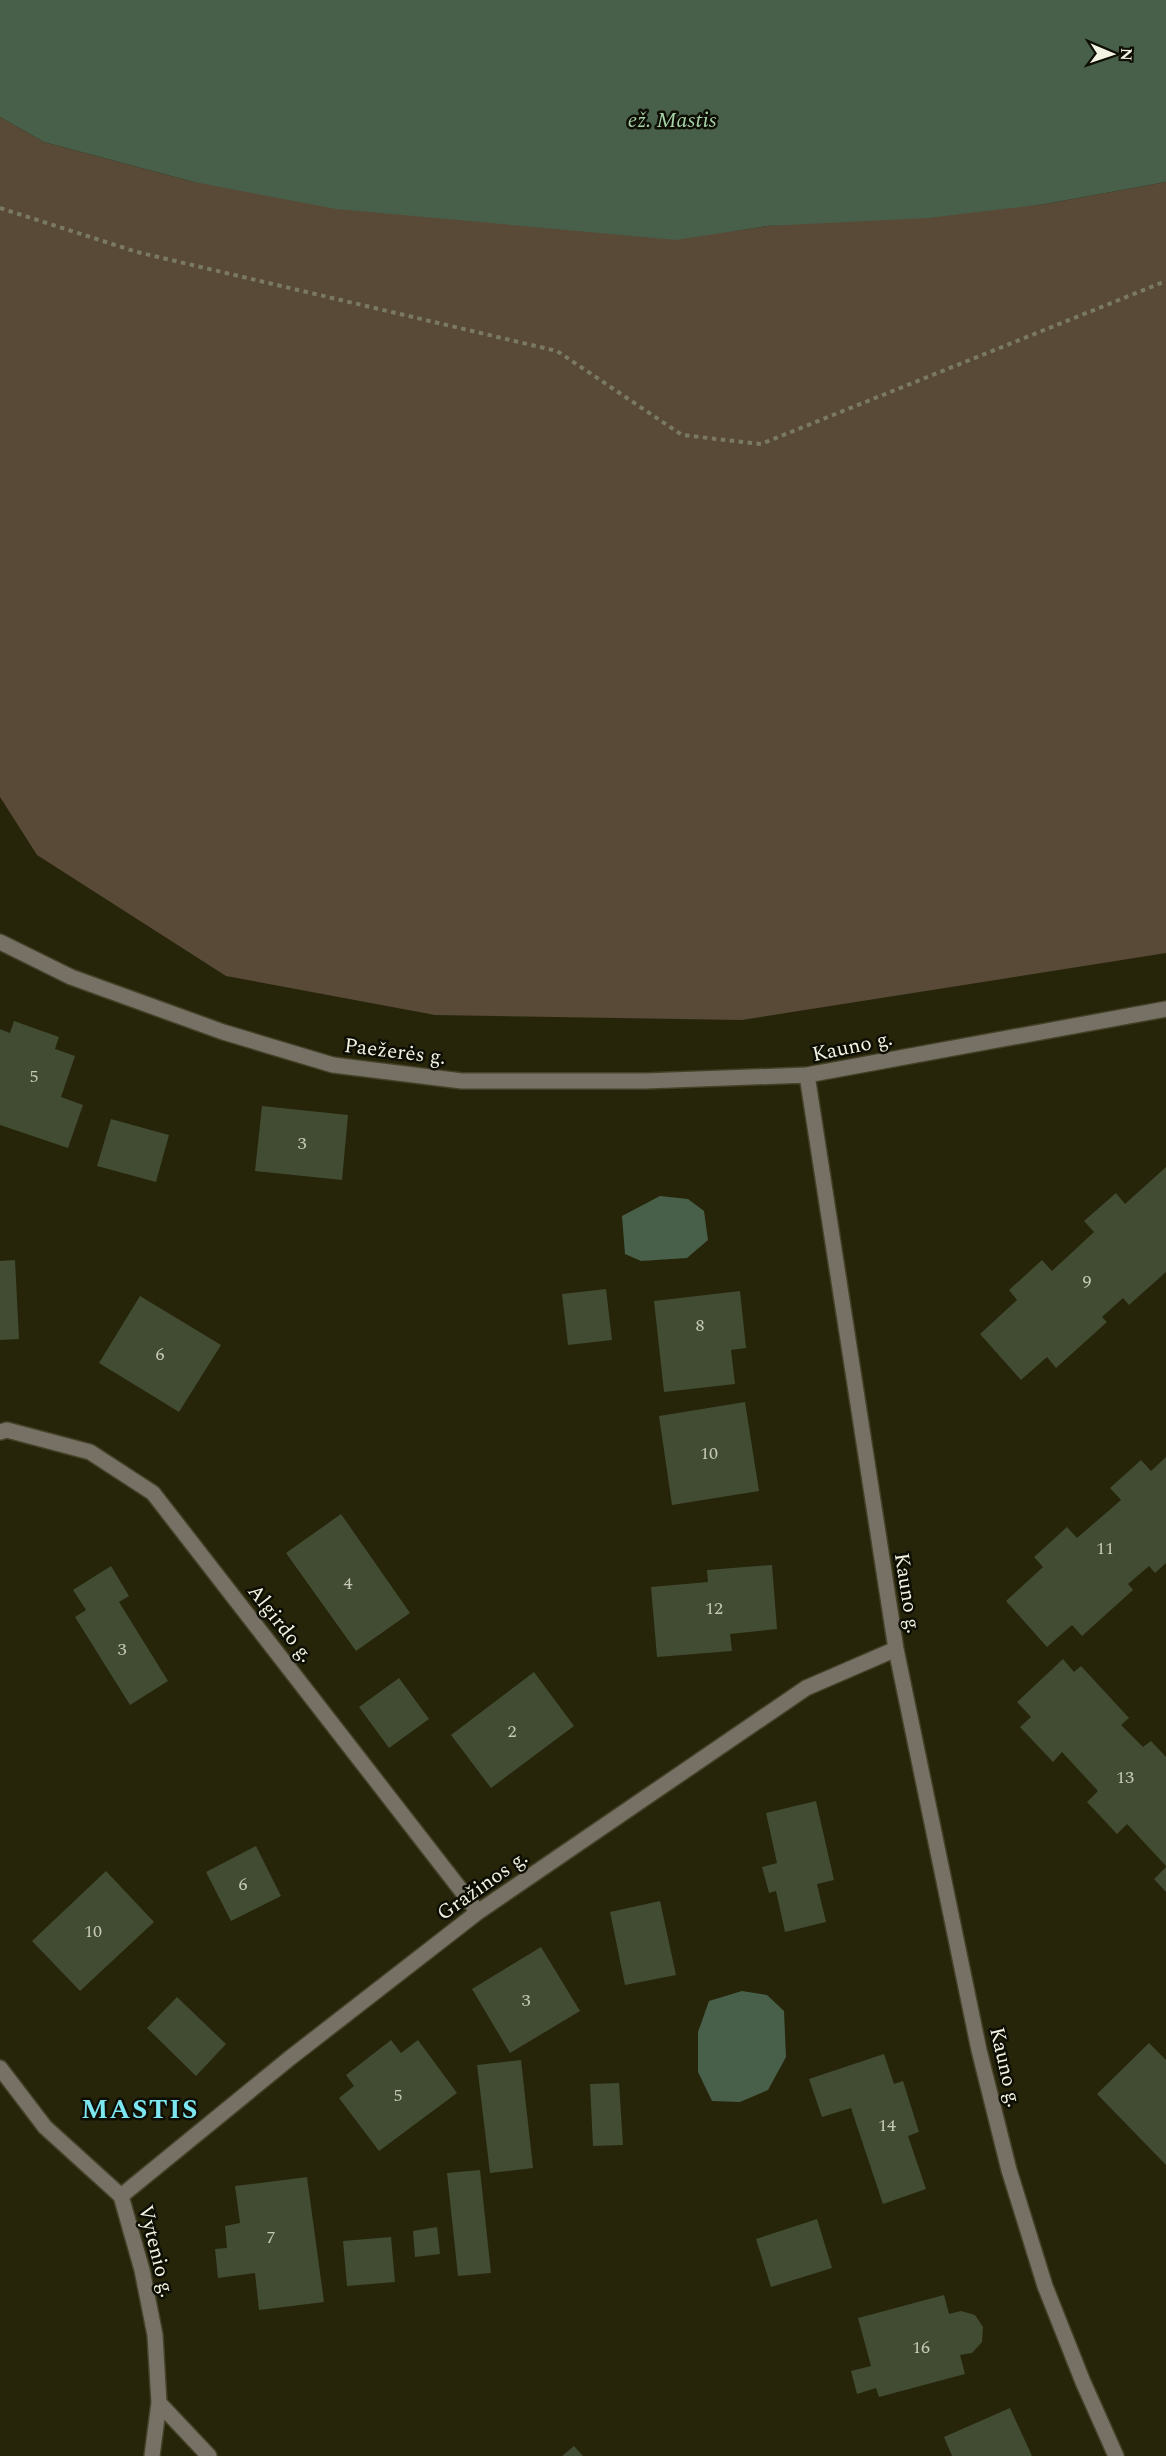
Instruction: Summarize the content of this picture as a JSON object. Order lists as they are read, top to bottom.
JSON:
{
  "streets": {
    "street": [
      "Kauno g.",
      "Paežerės g.",
      "Algirdo g.",
      "Gražinos g.",
      "Vytenio g."
    ]
  },
  "crossings": [
    ["Kauno g.", "Paežerės g."],
    ["Kauno g.", "Gražinos g."],
    ["Algirdo g.", "Gražinos g."],
    ["Gražinos g.", "Vytenio g."]
  ],
  "districts": ["MASTIS"],
  "water": ["ež. Mastis"],
  "house_numbers": [
    "5",
    "3",
    "9",
    "8",
    "6",
    "10",
    "11",
    "4",
    "12",
    "3",
    "2",
    "13",
    "6",
    "10",
    "3",
    "5",
    "14",
    "7",
    "16"
  ],
  "north": "right"
}
